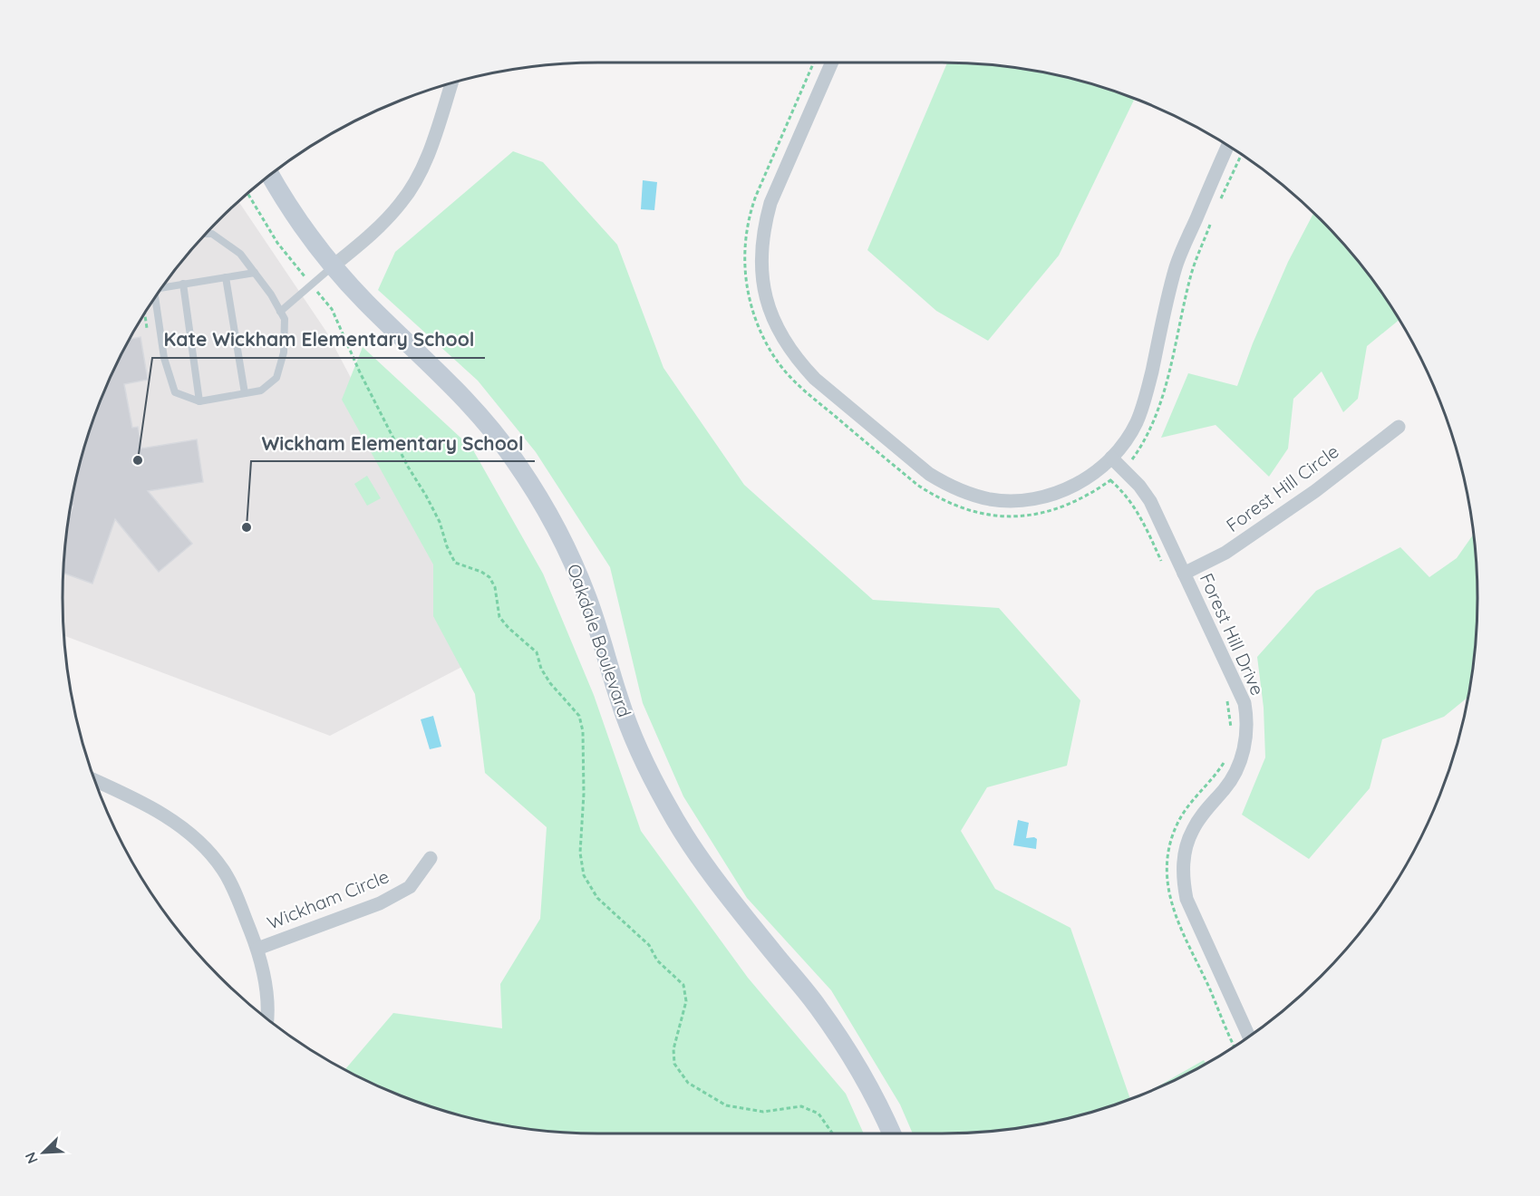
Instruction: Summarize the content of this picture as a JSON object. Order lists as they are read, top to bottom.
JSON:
{
  "streets": {
    "main road": ["Oakdale Boulevard"],
    "street": ["Forest Hill Circle", "Forest Hill Drive", "Wickham Circle"]
  },
  "crossings": [
    ["Forest Hill Circle", "Forest Hill Drive"]
  ],
  "places": ["Kate Wickham Elementary School", "Wickham Elementary School"],
  "north": "bottom left"
}
